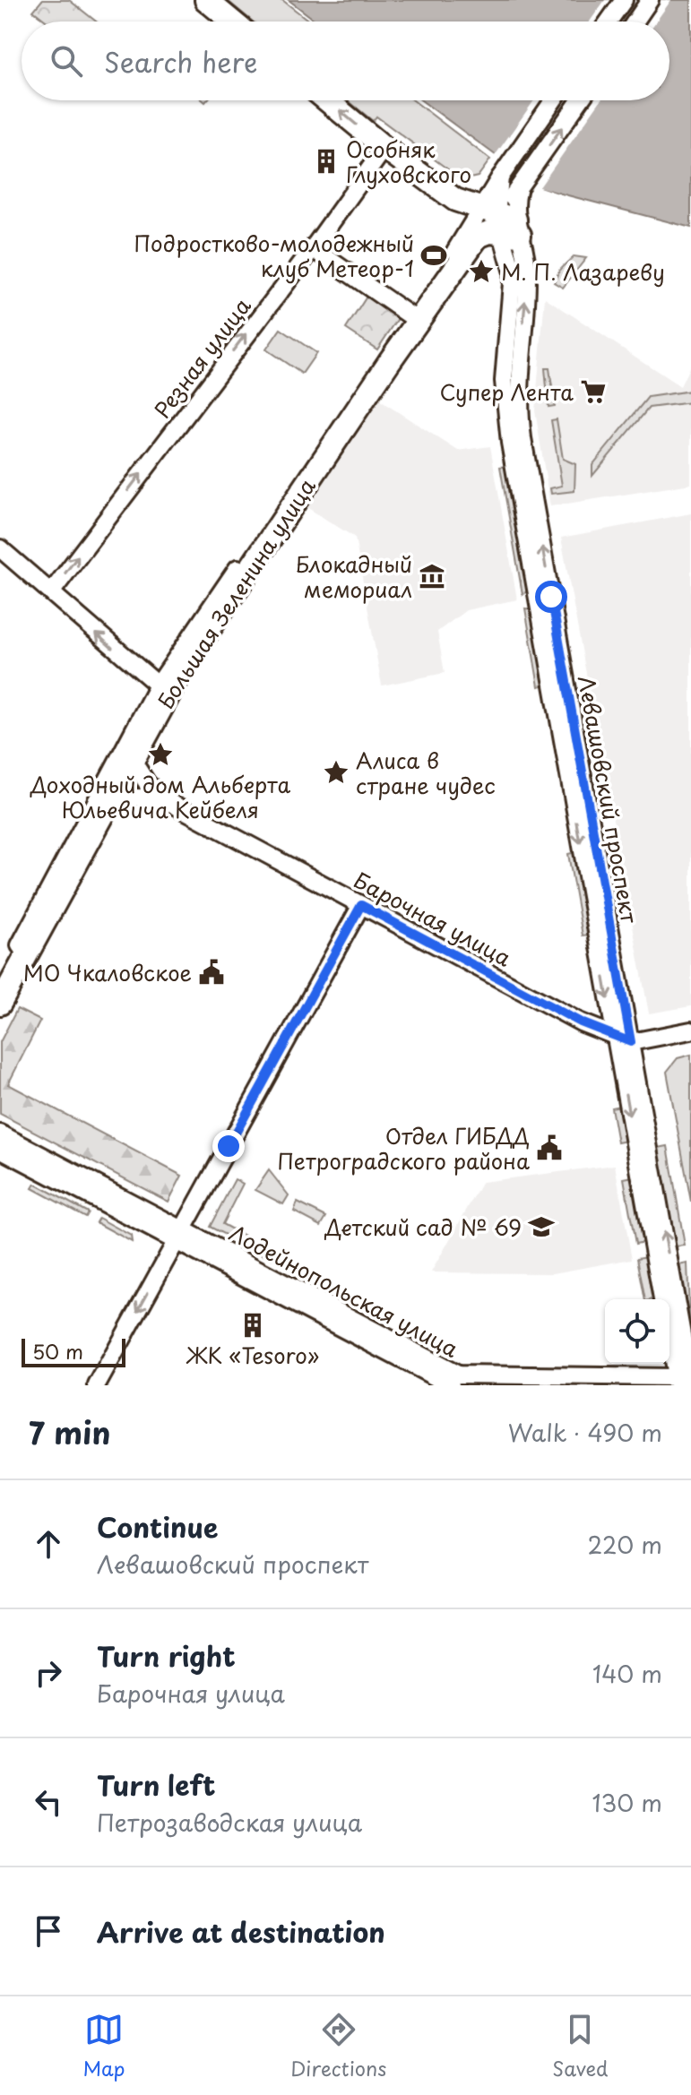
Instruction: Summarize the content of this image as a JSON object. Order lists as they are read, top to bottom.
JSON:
{
  "streets": {
    "main road": ["Большая Зеленина улица"],
    "street": [
      "Резная улица",
      "Левашовский проспект",
      "Барочная улица",
      "Лодейнопольская улица"
    ]
  },
  "crossings": [
    ["Большая Зеленина улица", "Левашовский проспект"],
    ["Большая Зеленина улица", "Барочная улица"],
    ["Левашовский проспект", "Барочная улица"],
    ["Левашовский проспект", "Лодейнопольская улица"]
  ],
  "one_way": ["Резная улица"],
  "places": {
    "building": ["Особняк Глуховского", "ЖК «Tesoro»"],
    "sports": ["Подростково-молодежный клуб Метеор-1"],
    "place": ["М. П. Лазареву", "Доходный дом Альберта Юльевича Кейбеля", "Алиса в стране чудес"],
    "supermarket": ["Супер Лента"],
    "museum": ["Блокадный мемориал"],
    "public building": ["МО Чкаловское", "Отдел ГИБДД Петроградского района"],
    "school or university": ["Детский сад № 69"]
  },
  "scale_bar": "50 m",
  "page": {
    "search": "Search here",
    "scale": "50 m",
    "heading": ["7 min", "Walk · 490 m"],
    "list": [
      ["Continue", "Левашовский проспект", "220 m"],
      ["Turn right", "Барочная улица", "140 m"],
      ["Turn left", "Петрозаводская улица", "130 m"],
      "Arrive at destination"
    ],
    "nav": ["Map", "Directions", "Saved"]
  }
}
